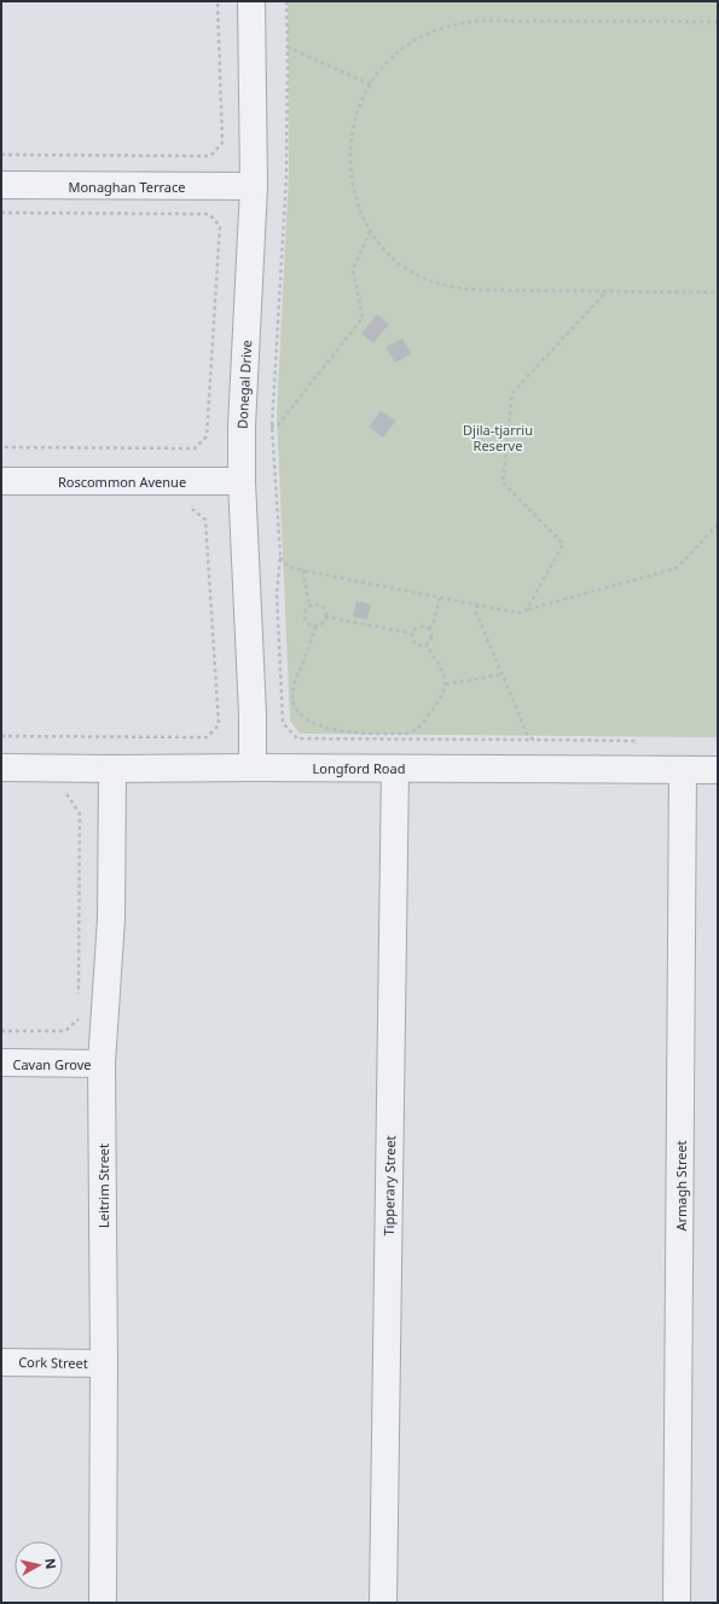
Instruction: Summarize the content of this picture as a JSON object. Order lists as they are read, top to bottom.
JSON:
{
  "streets": {
    "street": [
      "Monaghan Terrace",
      "Donegal Drive",
      "Roscommon Avenue",
      "Longford Road",
      "Cavan Grove",
      "Leitrim Street",
      "Tipperary Street",
      "Armagh Street",
      "Cork Street"
    ]
  },
  "crossings": [
    ["Monaghan Terrace", "Donegal Drive"],
    ["Donegal Drive", "Roscommon Avenue"],
    ["Donegal Drive", "Longford Road"],
    ["Longford Road", "Leitrim Street"],
    ["Longford Road", "Tipperary Street"],
    ["Longford Road", "Armagh Street"],
    ["Cavan Grove", "Leitrim Street"],
    ["Leitrim Street", "Cork Street"]
  ],
  "parks": ["Djila-tjarriu Reserve"],
  "north": "right"
}
